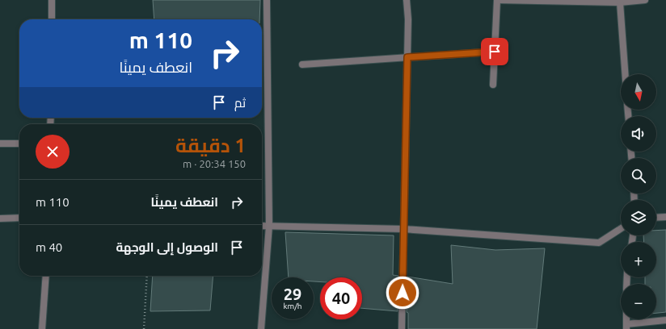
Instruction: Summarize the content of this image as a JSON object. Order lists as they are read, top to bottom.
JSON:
{
  "north": "bottom",
  "page": {
    "turn": ["110 m", "انعطف يمينًا"],
    "map_buttons": ["+", "−"],
    "then": "ثم",
    "heading": ["1 دقيقة", "150 m · 20:34"],
    "list": [
      {
        "name": "انعطف يمينًا",
        "value": "110 m"
      },
      {
        "name": "الوصول إلى الوجهة",
        "value": "40 m"
      }
    ],
    "speed": "29 km/h",
    "limit": "40"
  }
}
